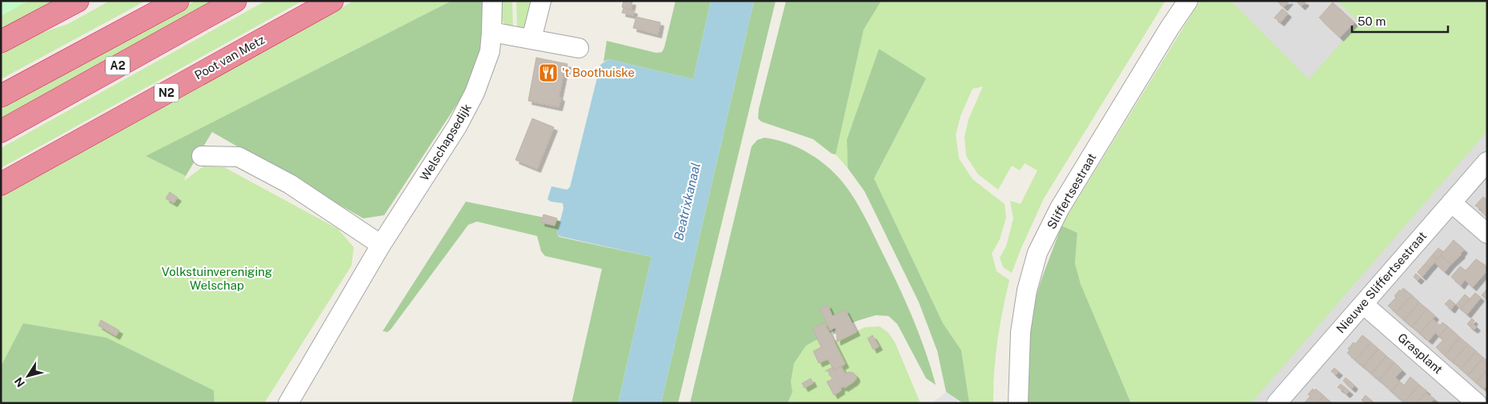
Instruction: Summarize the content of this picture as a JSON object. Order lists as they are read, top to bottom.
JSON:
{
  "streets": {
    "highway": ["Poot van Metz", "A2", "N2"],
    "street": [
      "Welschapsedijk",
      "Sliffertsestraat",
      "Nieuwe Sliffertsestraat",
      "Grasplant"
    ]
  },
  "crossings": [
    ["Nieuwe Sliffertsestraat", "Grasplant"]
  ],
  "water": ["Beatrixkanaal"],
  "parks": ["Volkstuinvereniging Welschap"],
  "places": {
    "restaurant": ["'t Boothuiske"]
  },
  "scale_bar": "50 m",
  "north": "bottom left"
}
